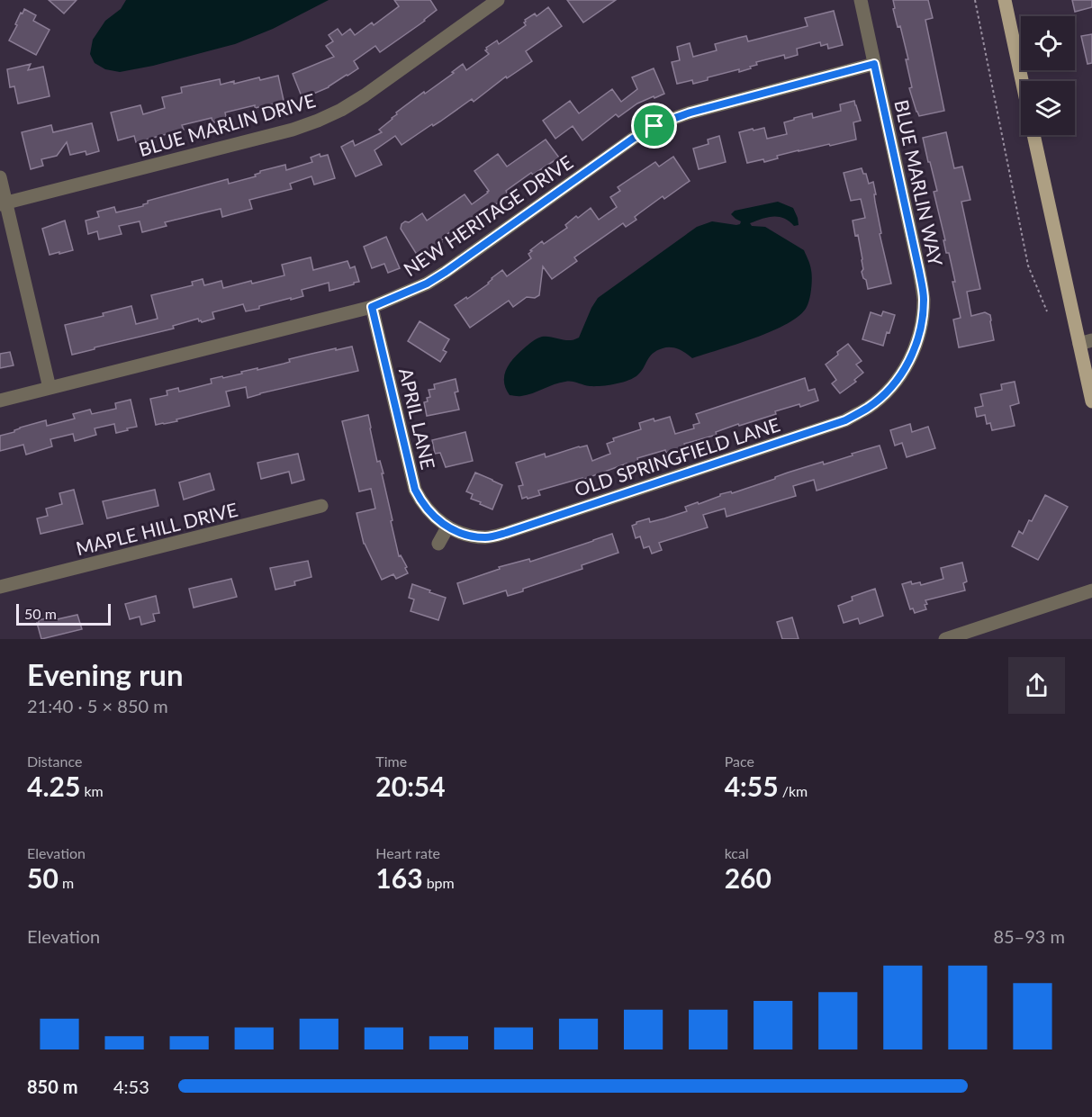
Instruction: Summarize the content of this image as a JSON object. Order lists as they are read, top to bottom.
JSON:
{
  "streets": {
    "street": [
      "BLUE MARLIN DRIVE",
      "BLUE MARLIN WAY",
      "NEW HERITAGE DRIVE",
      "APRIL LANE",
      "OLD SPRINGFIELD LANE",
      "MAPLE HILL DRIVE"
    ]
  },
  "crossings": [
    ["BLUE MARLIN WAY", "NEW HERITAGE DRIVE"],
    ["BLUE MARLIN WAY", "OLD SPRINGFIELD LANE"],
    ["NEW HERITAGE DRIVE", "APRIL LANE"],
    ["APRIL LANE", "OLD SPRINGFIELD LANE"]
  ],
  "scale_bar": "50 m",
  "page": {
    "scale": "50 m",
    "heading": ["Evening run", "21:40 · 5 × 850 m"],
    "stats": [
      ["Distance", "4.25 km"],
      ["Time", "20:54"],
      ["Pace", "4:55 /km"],
      ["Elevation", "50 m"],
      ["Heart rate", "163 bpm"],
      ["kcal", "260"]
    ],
    "chart": ["Elevation", "85–93 m"],
    "list": [
      {
        "name": "850 m",
        "note": "4:53"
      }
    ]
  }
}
